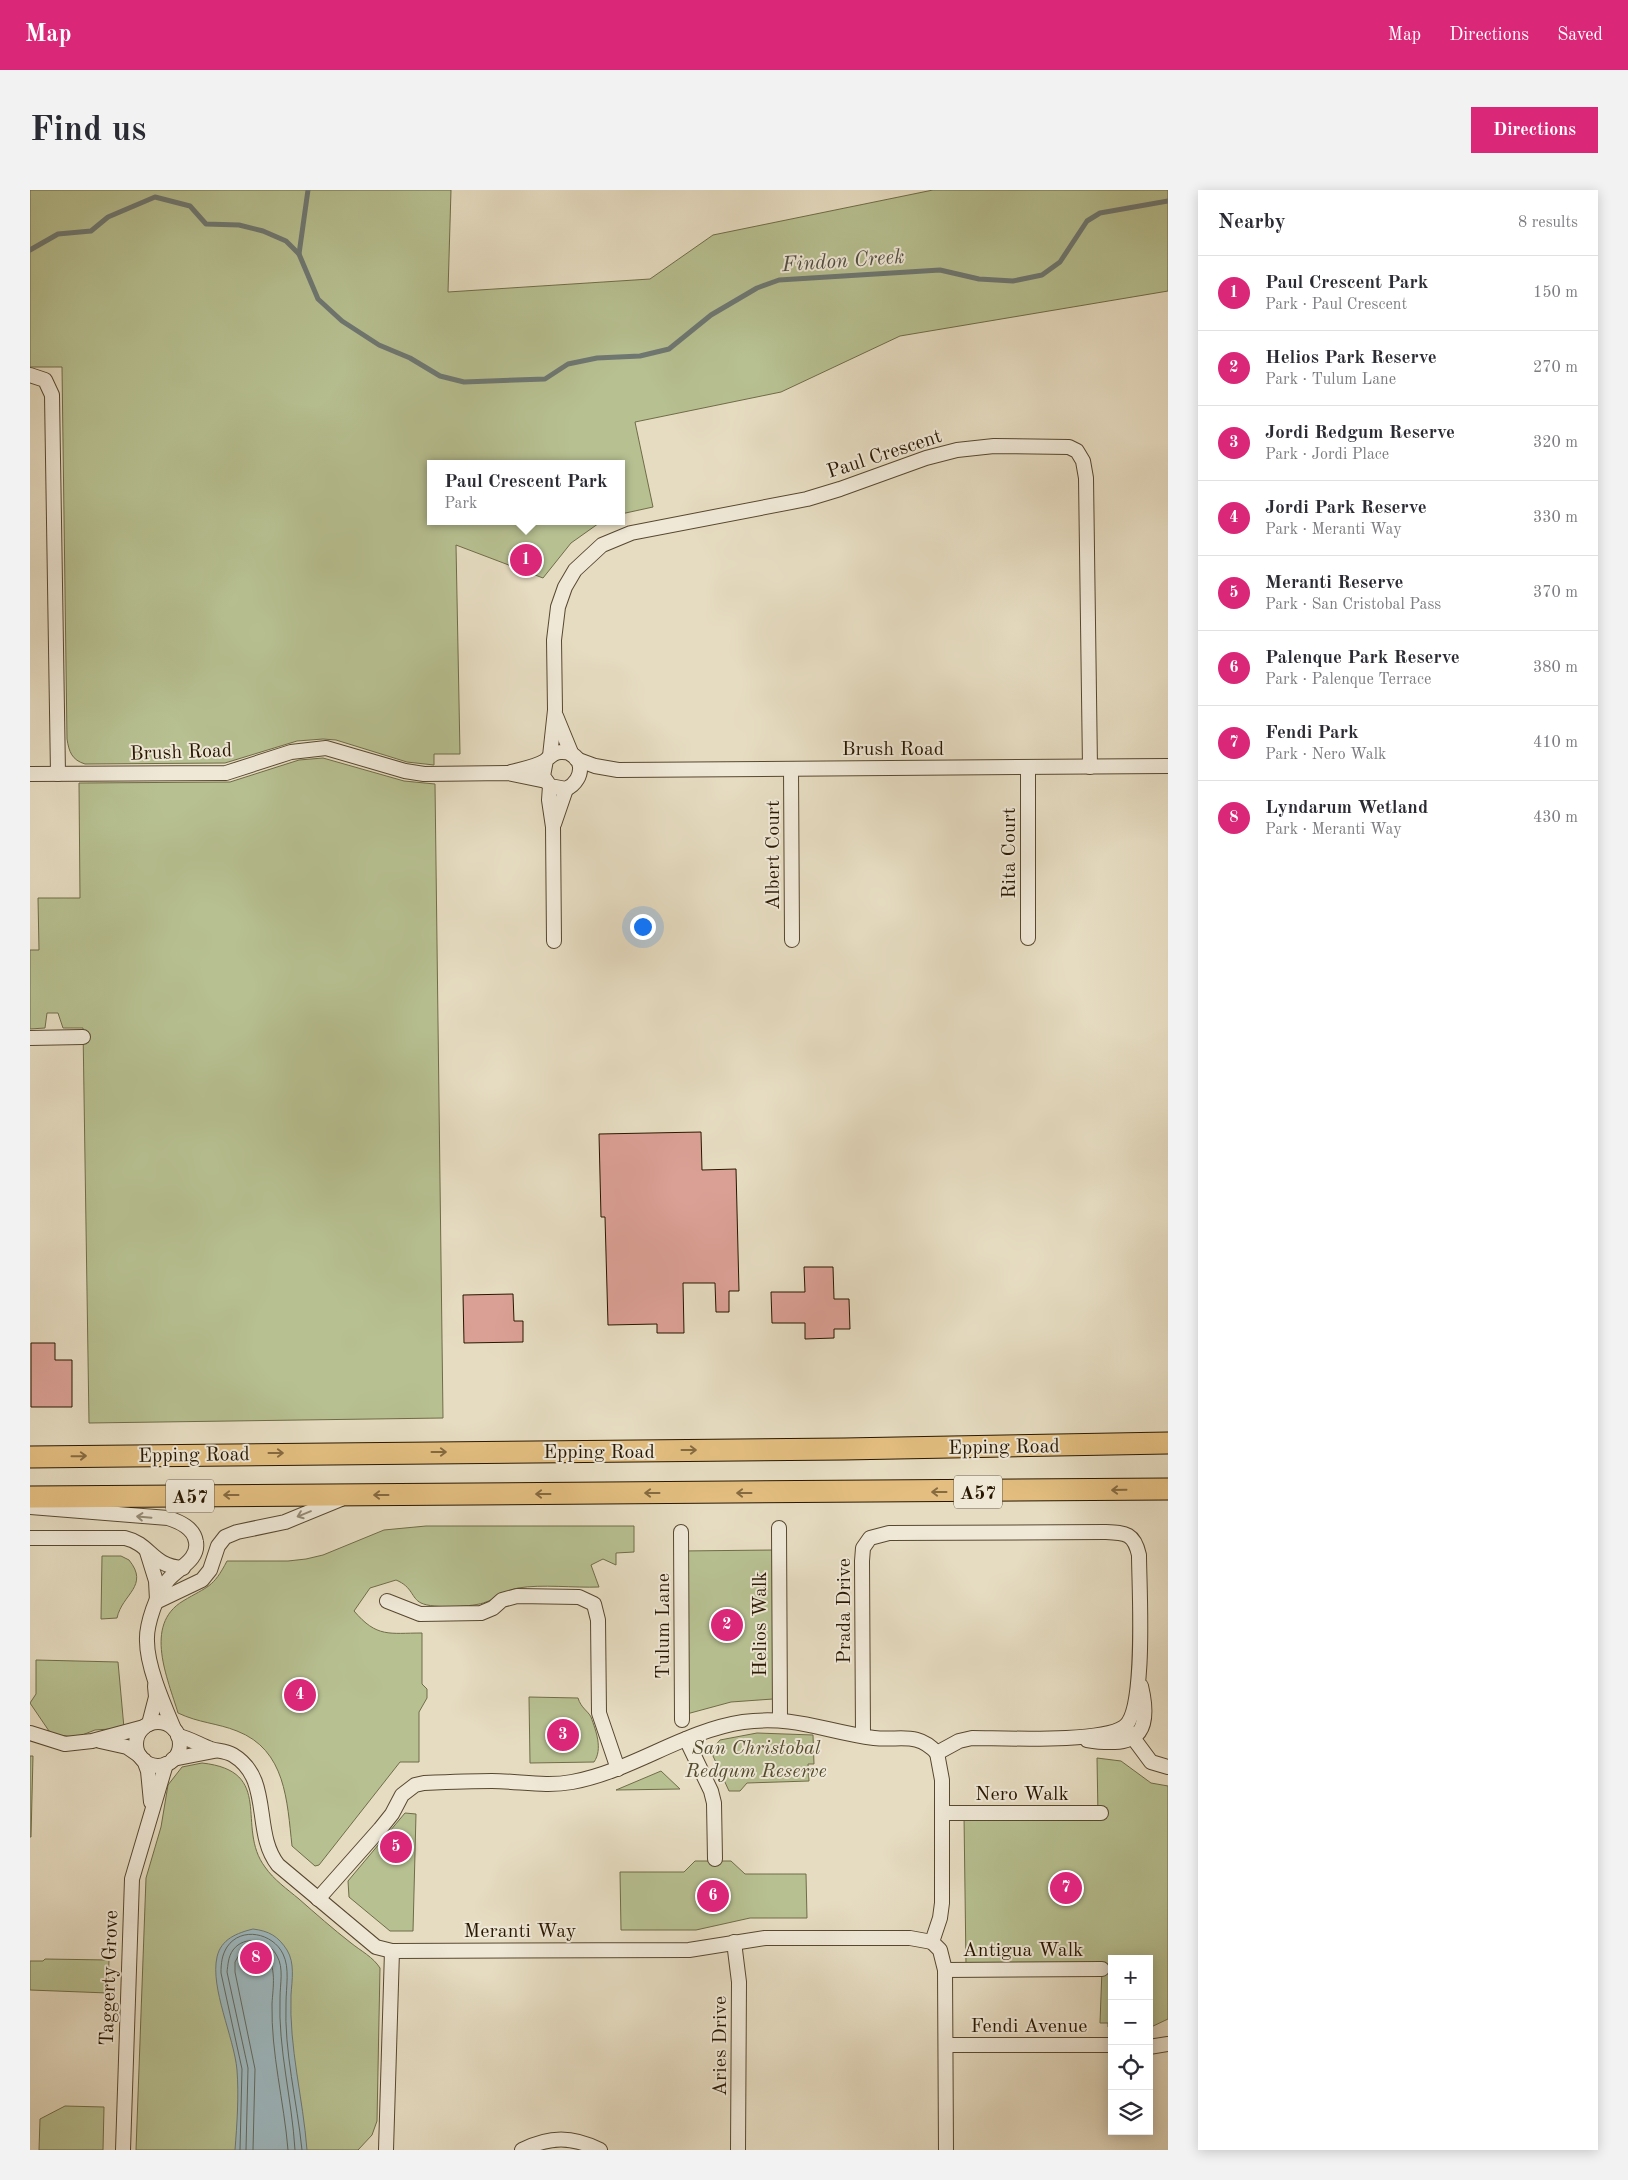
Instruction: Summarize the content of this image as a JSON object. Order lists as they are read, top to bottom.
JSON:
{
  "streets": {
    "main road": ["Epping Road", "A57"],
    "street": [
      "Paul Crescent",
      "Brush Road",
      "Rita Court",
      "Albert Court",
      "Prada Drive",
      "Helios Walk",
      "Tulum Lane",
      "Nero Walk",
      "Meranti Way",
      "Antigua Walk",
      "Taggerty Grove",
      "Fendi Avenue",
      "Aries Drive"
    ]
  },
  "crossings": [
    ["Paul Crescent", "Brush Road"],
    ["Brush Road", "Rita Court"],
    ["Brush Road", "Albert Court"],
    ["Meranti Way", "Taggerty Grove"],
    ["Meranti Way", "Aries Drive"]
  ],
  "water": ["Findon Creek"],
  "parks": ["San Christobal Redgum Reserve"],
  "page": {
    "header": "Map",
    "nav": ["Map", "Directions", "Saved"],
    "buttons": "Directions",
    "title": "Find us",
    "heading": ["Nearby", "8 results"],
    "list": [
      {
        "mark": "1",
        "name": "Paul Crescent Park",
        "note": "Park · Paul Crescent",
        "value": "150 m"
      },
      {
        "mark": "2",
        "name": "Helios Park Reserve",
        "note": "Park · Tulum Lane",
        "value": "270 m"
      },
      {
        "mark": "3",
        "name": "Jordi Redgum Reserve",
        "note": "Park · Jordi Place",
        "value": "320 m"
      },
      {
        "mark": "4",
        "name": "Jordi Park Reserve",
        "note": "Park · Meranti Way",
        "value": "330 m"
      },
      {
        "mark": "5",
        "name": "Meranti Reserve",
        "note": "Park · San Cristobal Pass",
        "value": "370 m"
      },
      {
        "mark": "6",
        "name": "Palenque Park Reserve",
        "note": "Park · Palenque Terrace",
        "value": "380 m"
      },
      {
        "mark": "7",
        "name": "Fendi Park",
        "note": "Park · Nero Walk",
        "value": "410 m"
      },
      {
        "mark": "8",
        "name": "Lyndarum Wetland",
        "note": "Park · Meranti Way",
        "value": "430 m"
      }
    ],
    "popup": ["Paul Crescent Park", "Park"],
    "pins": [
      "1",
      "2",
      "4",
      "3",
      "5",
      "7",
      "6",
      "8"
    ],
    "map_buttons": ["+", "−"]
  }
}
